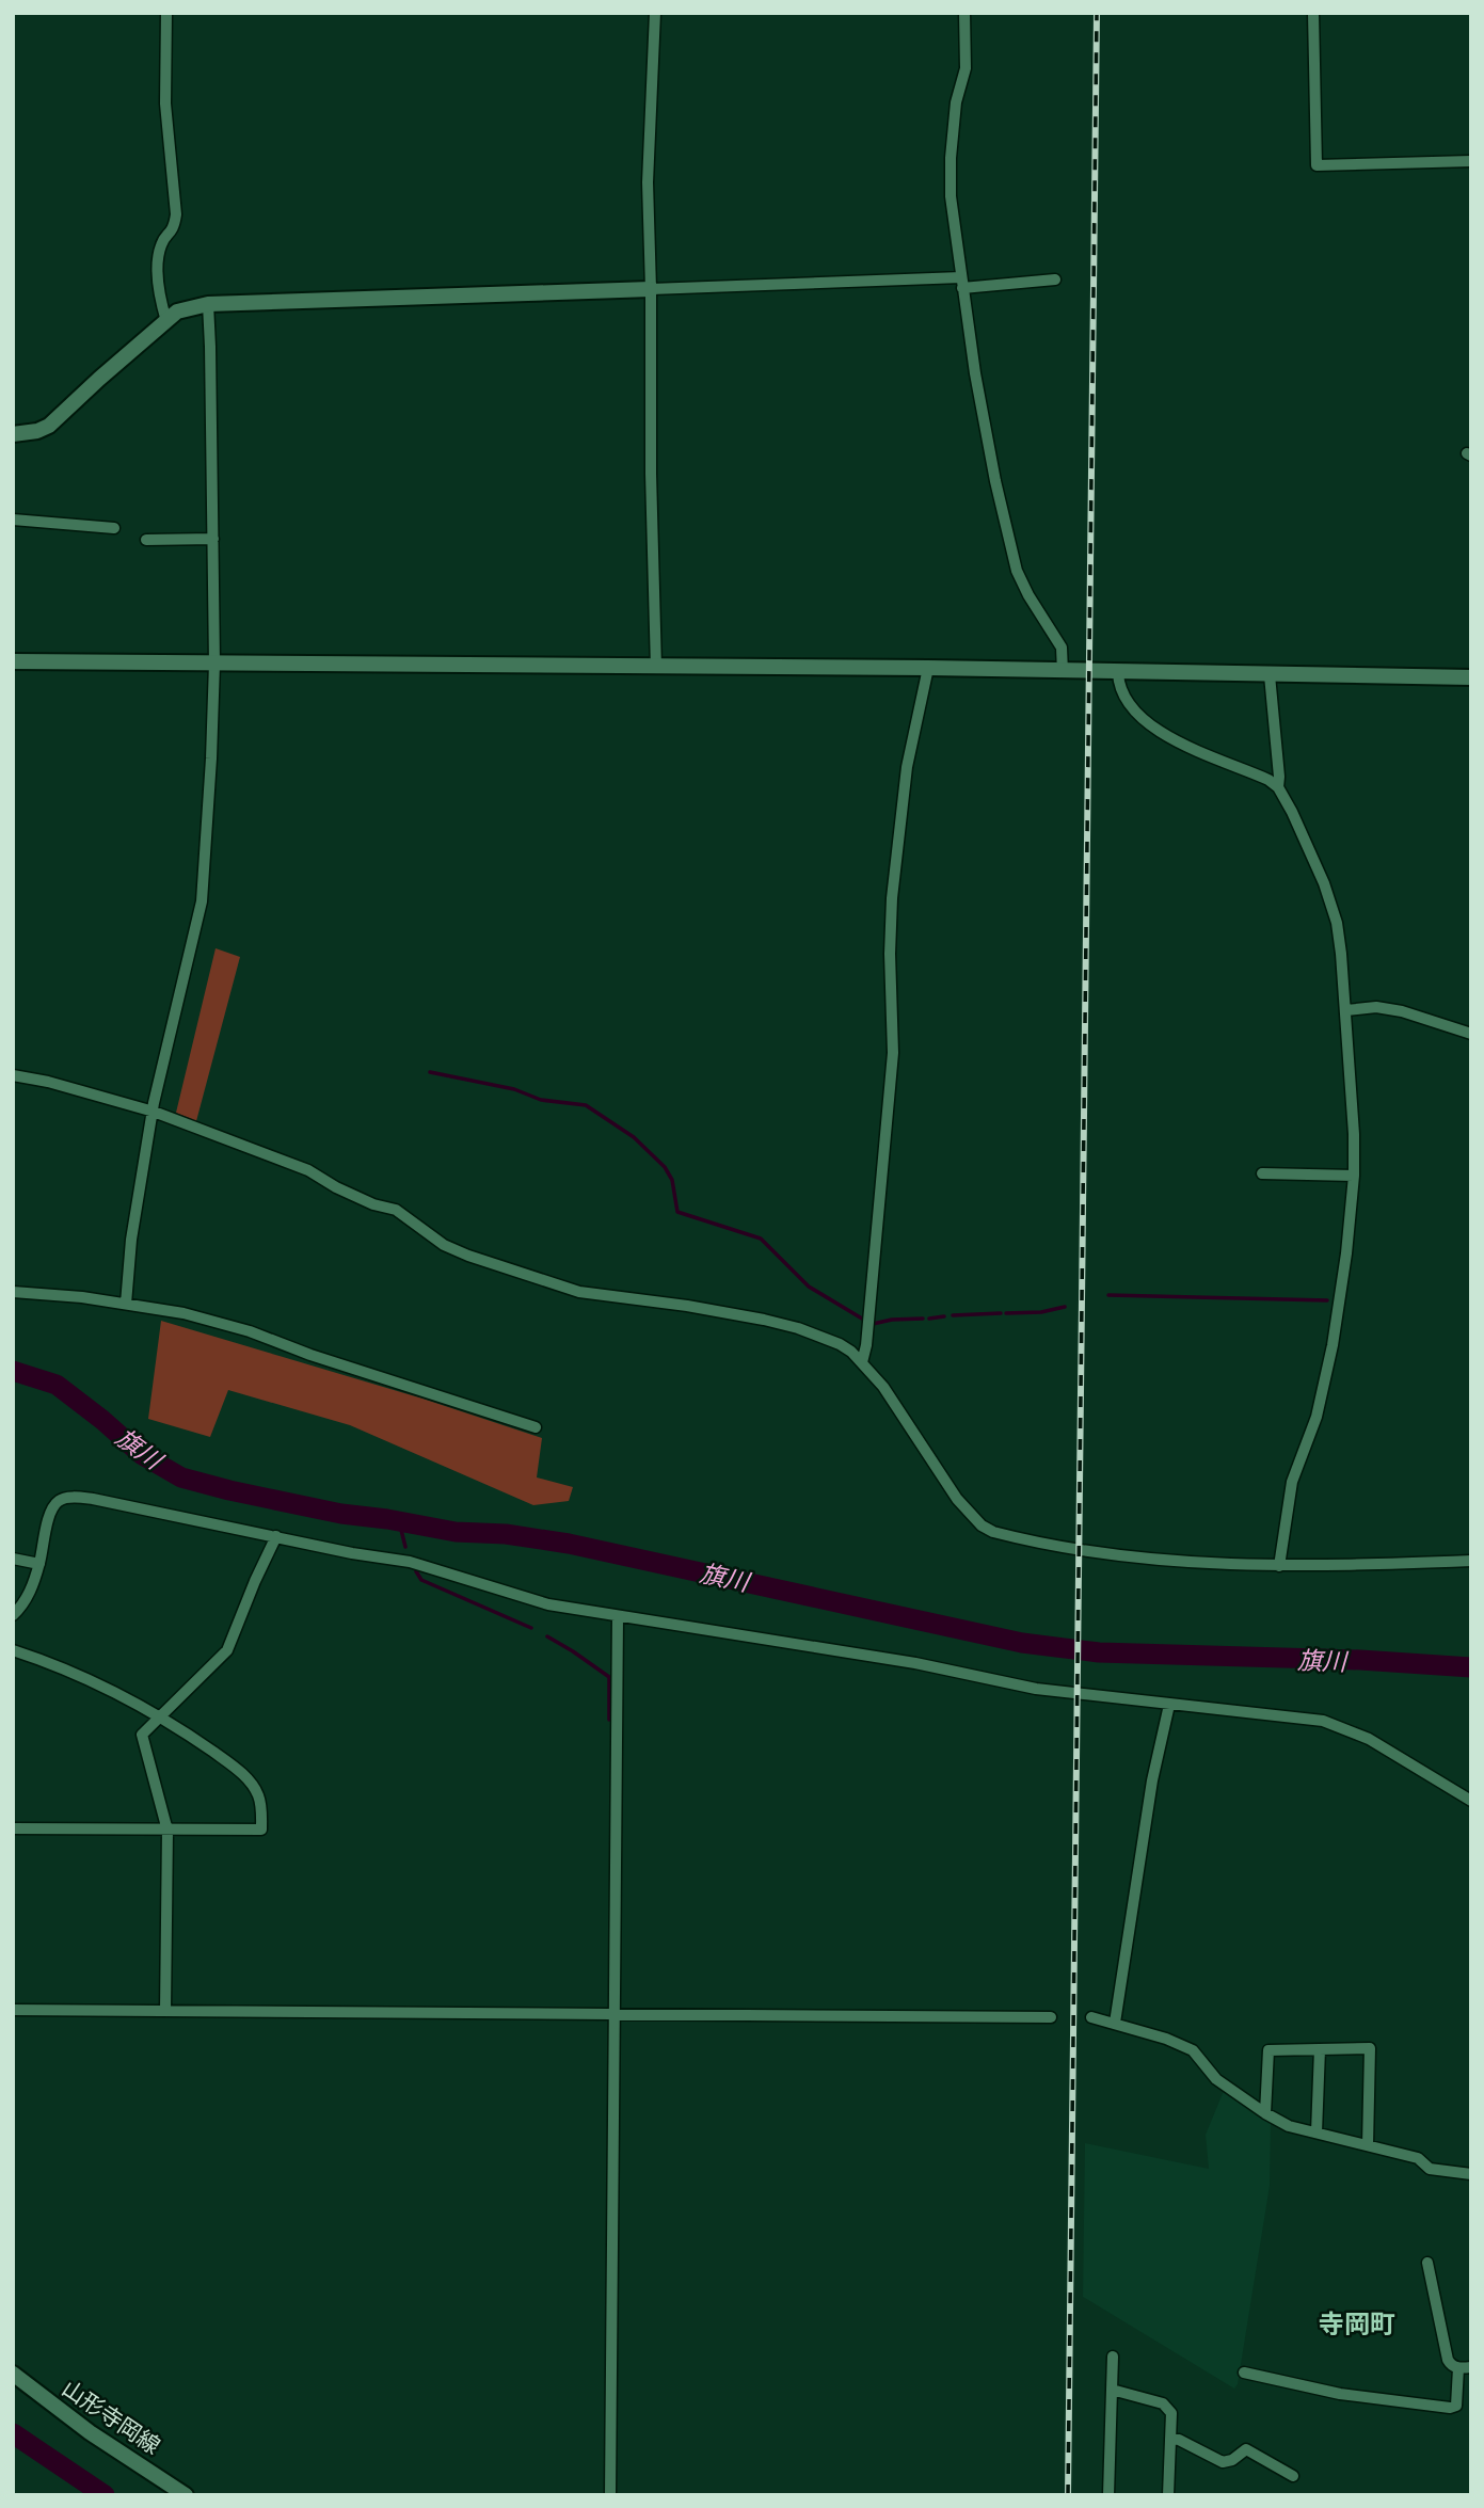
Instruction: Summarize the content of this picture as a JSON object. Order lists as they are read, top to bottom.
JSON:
{
  "streets": {
    "street": ["山形寺岡線"]
  },
  "districts": ["寺岡町"],
  "water": ["旗川"]
}
